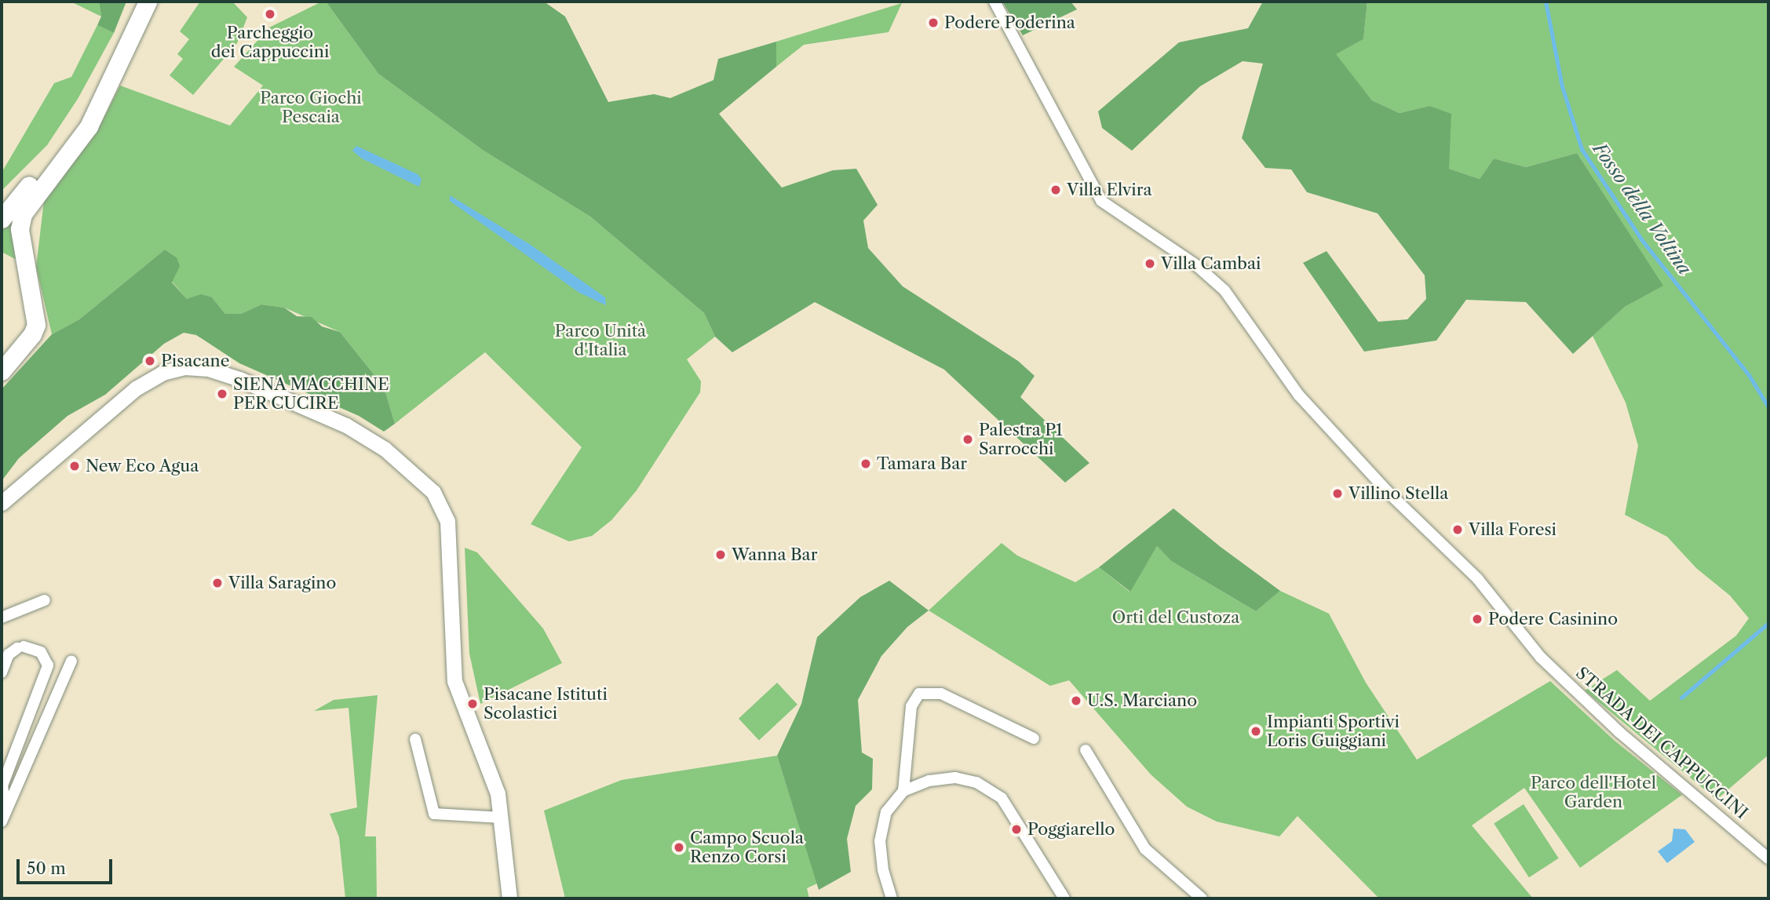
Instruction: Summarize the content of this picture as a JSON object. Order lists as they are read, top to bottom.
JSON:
{
  "streets": {
    "street": ["STRADA DEI CAPPUCCINI"]
  },
  "water": ["Fosso della Voltina"],
  "parks": [
    "Parco Giochi Pescaia",
    "Parco Unità d'Italia",
    "Orti del Custoza",
    "Parco dell'Hotel Garden"
  ],
  "places": [
    "Parcheggio dei Cappuccini",
    "Podere Poderina",
    "Villa Elvira",
    "Villa Cambai",
    "Pisacane",
    "SIENA MACCHINE PER CUCIRE",
    "Palestra P1 Sarrocchi",
    "Tamara Bar",
    "New Eco Agua",
    "Villino Stella",
    "Villa Foresi",
    "Wanna Bar",
    "Villa Saragino",
    "Podere Casinino",
    "U.S. Marciano",
    "Pisacane Istituti Scolastici",
    "Impianti Sportivi Loris Guiggiani",
    "Poggiarello",
    "Campo Scuola Renzo Corsi"
  ],
  "scale_bar": "50 m"
}
